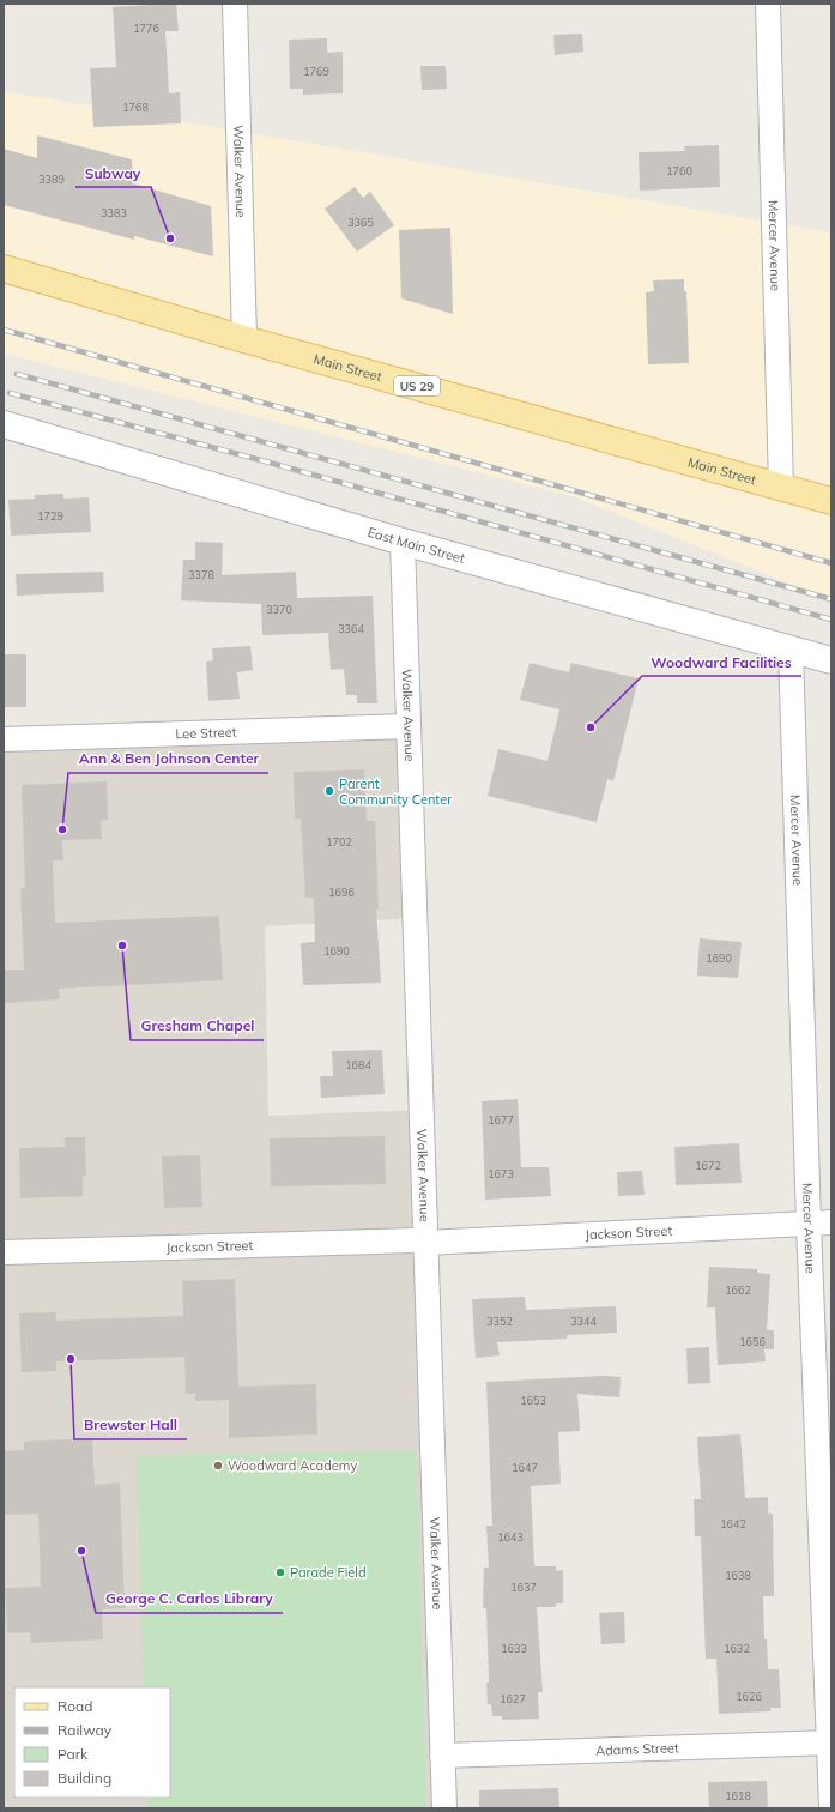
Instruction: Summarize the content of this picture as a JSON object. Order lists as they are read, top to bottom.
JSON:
{
  "streets": {
    "main road": ["Main Street", "US 29"],
    "street": [
      "Walker Avenue",
      "Mercer Avenue",
      "East Main Street",
      "Lee Street",
      "Jackson Street",
      "Adams Street"
    ]
  },
  "crossings": [
    ["Walker Avenue", "Main Street"],
    ["Walker Avenue", "East Main Street"],
    ["Walker Avenue", "Lee Street"],
    ["Walker Avenue", "Jackson Street"],
    ["Walker Avenue", "Adams Street"],
    ["Mercer Avenue", "Main Street"],
    ["Mercer Avenue", "East Main Street"],
    ["Mercer Avenue", "Jackson Street"],
    ["Mercer Avenue", "Adams Street"]
  ],
  "places": [
    "Subway",
    "Woodward Facilities",
    "Parent Community Center",
    "Ann & Ben Johnson Center",
    "Gresham Chapel",
    "Brewster Hall",
    "Woodward Academy",
    "George C. Carlos Library",
    "Parade Field"
  ],
  "house_numbers": [
    "1776",
    "1769",
    "1768",
    "1760",
    "3389",
    "3383",
    "3365",
    "1729",
    "3378",
    "3370",
    "3364",
    "1702",
    "1696",
    "1690",
    "1690",
    "1684",
    "1677",
    "1672",
    "1673",
    "1662",
    "3352",
    "3344",
    "1656",
    "1653",
    "1647",
    "1642",
    "1643",
    "1638",
    "1637",
    "1633",
    "1632",
    "1626",
    "1627",
    "1618"
  ],
  "legend": [
    "Road",
    "Railway",
    "Park",
    "Building"
  ]
}
